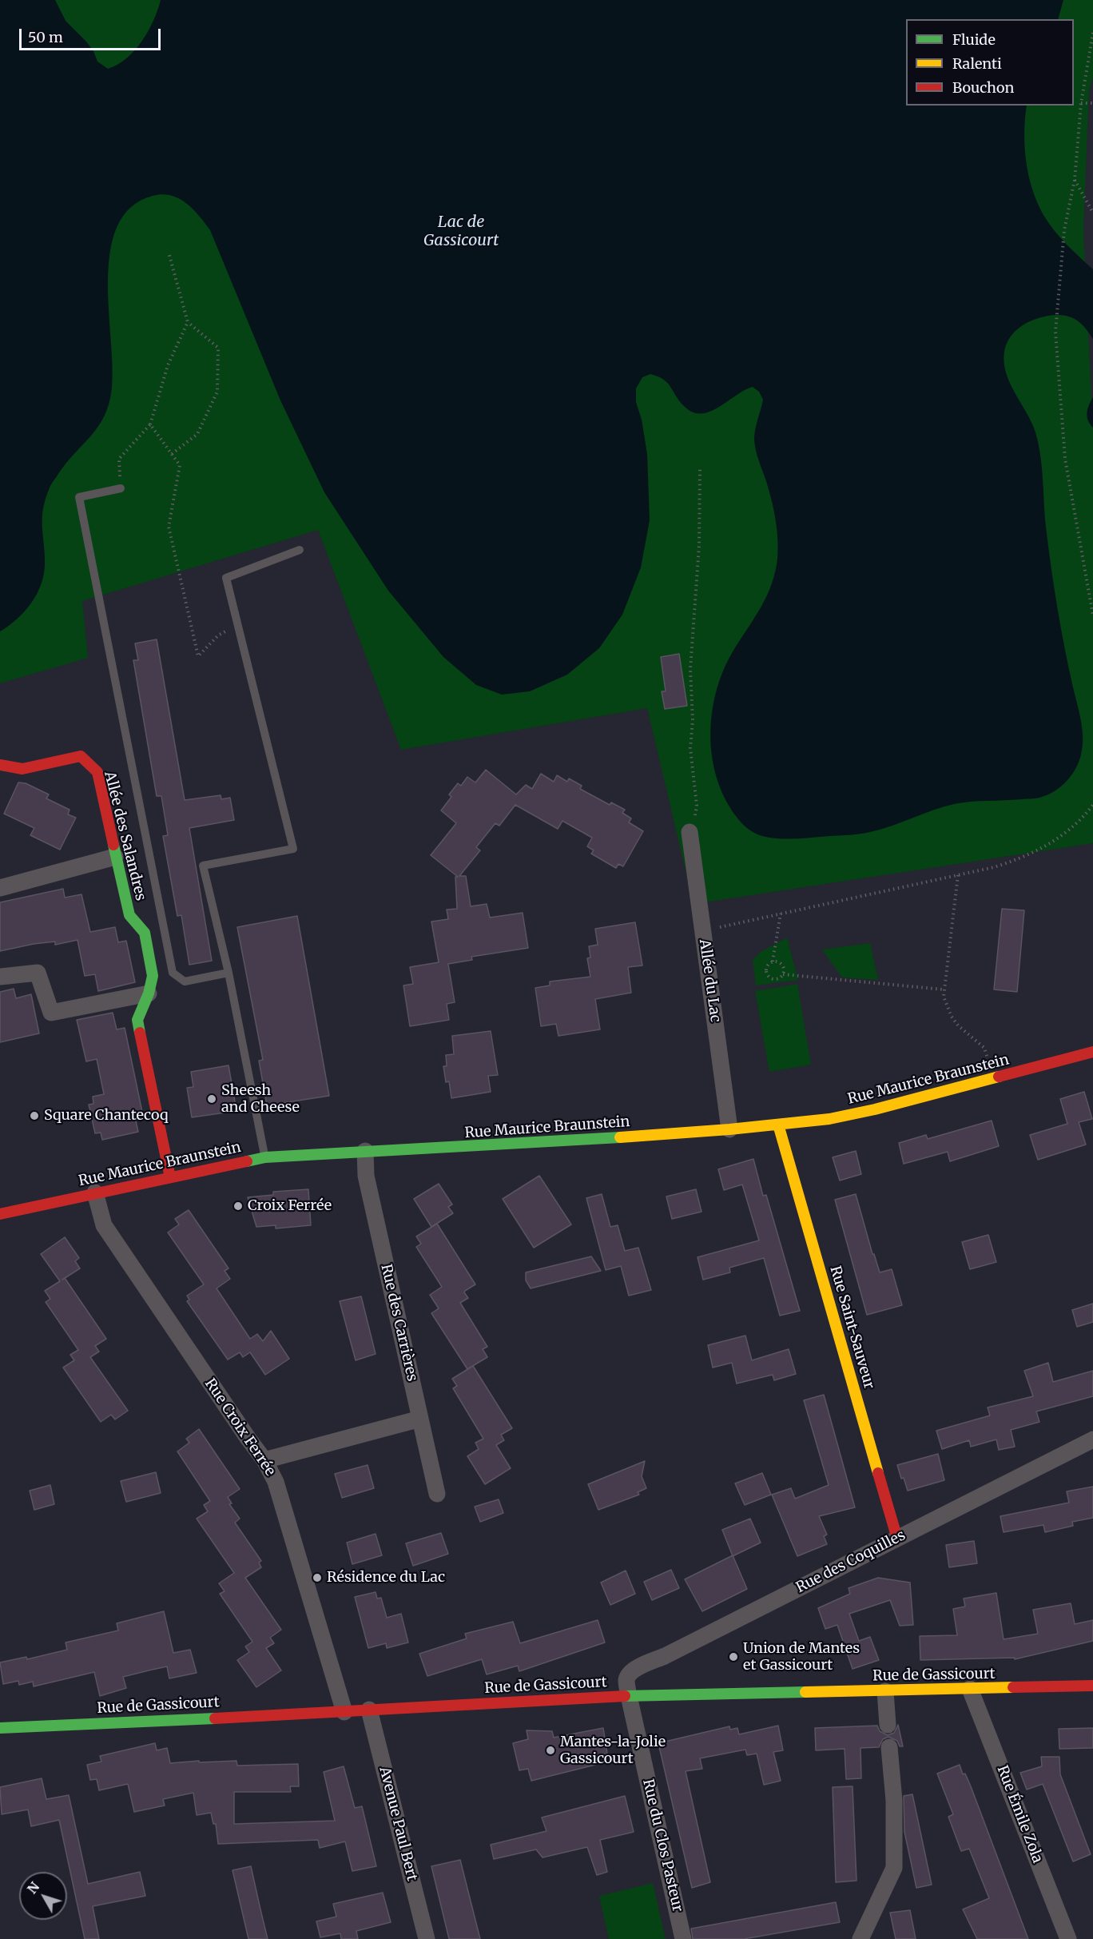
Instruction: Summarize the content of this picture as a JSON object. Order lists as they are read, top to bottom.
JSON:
{
  "streets": {
    "street": [
      "Allée des Salandres",
      "Allée du Lac",
      "Rue Maurice Braunstein",
      "Rue des Carrières",
      "Rue Saint-Sauveur",
      "Rue Croix Ferrée",
      "Rue des Coquilles",
      "Rue de Gassicourt",
      "Rue Émile Zola",
      "Avenue Paul Bert",
      "Rue du Clos Pasteur"
    ]
  },
  "crossings": [
    ["Allée des Salandres", "Rue Maurice Braunstein"],
    ["Allée du Lac", "Rue Maurice Braunstein"],
    ["Rue Maurice Braunstein", "Rue des Carrières"],
    ["Rue Maurice Braunstein", "Rue Saint-Sauveur"],
    ["Rue Maurice Braunstein", "Rue Croix Ferrée"],
    ["Rue Saint-Sauveur", "Rue des Coquilles"],
    ["Rue Croix Ferrée", "Rue de Gassicourt"],
    ["Rue des Coquilles", "Rue de Gassicourt"],
    ["Rue des Coquilles", "Rue du Clos Pasteur"],
    ["Rue de Gassicourt", "Rue Émile Zola"],
    ["Rue de Gassicourt", "Avenue Paul Bert"],
    ["Rue de Gassicourt", "Rue du Clos Pasteur"]
  ],
  "water": ["Lac de Gassicourt"],
  "places": [
    "Sheesh and Cheese",
    "Square Chantecoq",
    "Croix Ferrée",
    "Résidence du Lac",
    "Union de Mantes et Gassicourt",
    "Mantes-la-Jolie Gassicourt"
  ],
  "legend": ["Fluide", "Ralenti", "Bouchon"],
  "scale_bar": "50 m",
  "north": "top left"
}
